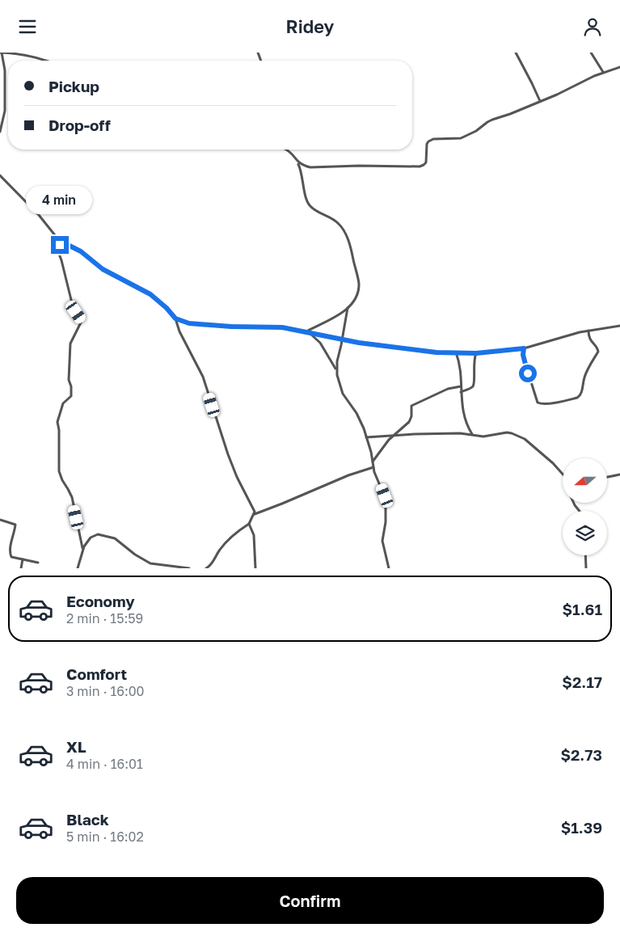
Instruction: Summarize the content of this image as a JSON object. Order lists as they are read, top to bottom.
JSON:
{
  "north": "left",
  "page": {
    "header": "Ridey",
    "banner": ["Pickup", "Drop-off"],
    "bubble": "4 min",
    "list": [
      {
        "name": "Economy",
        "note": "2 min · 15:59",
        "value": "$1.61"
      },
      {
        "name": "Comfort",
        "note": "3 min · 16:00",
        "value": "$2.17"
      },
      {
        "name": "XL",
        "note": "4 min · 16:01",
        "value": "$2.73"
      },
      {
        "name": "Black",
        "note": "5 min · 16:02",
        "value": "$1.39"
      }
    ],
    "buttons": "Confirm"
  }
}
